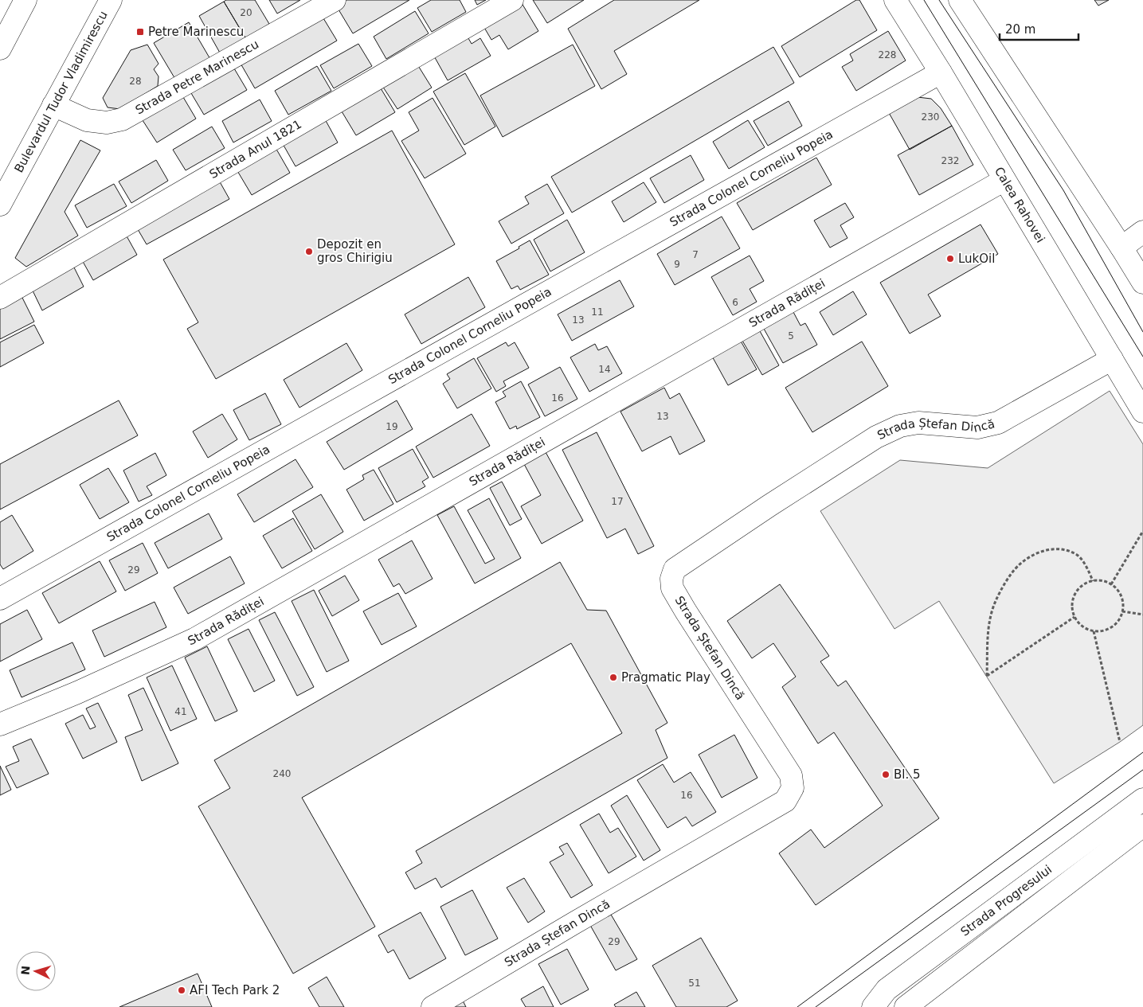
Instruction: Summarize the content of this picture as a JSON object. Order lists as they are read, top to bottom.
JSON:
{
  "streets": {
    "street": [
      "Strada Petre Marinescu",
      "Bulevardul Tudor Vladimirescu",
      "Strada Anul 1821",
      "Strada Colonel Corneliu Popeia",
      "Calea Rahovei",
      "Strada Rădiței",
      "Strada Ștefan Dincă",
      "Strada Progresului"
    ]
  },
  "crossings": [
    ["Strada Petre Marinescu", "Bulevardul Tudor Vladimirescu"],
    ["Strada Colonel Corneliu Popeia", "Calea Rahovei"],
    ["Calea Rahovei", "Strada Rădiței"],
    ["Calea Rahovei", "Strada Ștefan Dincă"]
  ],
  "places": {
    "transit": ["Petre Marinescu"],
    "other": [
      "Depozit en gros Chirigiu",
      "LukOil",
      "Pragmatic Play",
      "Bl. 5",
      "AFI Tech Park 2"
    ]
  },
  "house_numbers": [
    "20",
    "228",
    "28",
    "230",
    "232",
    "7",
    "9",
    "6",
    "11",
    "13",
    "5",
    "14",
    "16",
    "13",
    "19",
    "17",
    "29",
    "41",
    "240",
    "16",
    "29",
    "51"
  ],
  "scale_bar": "20 m",
  "north": "left"
}
